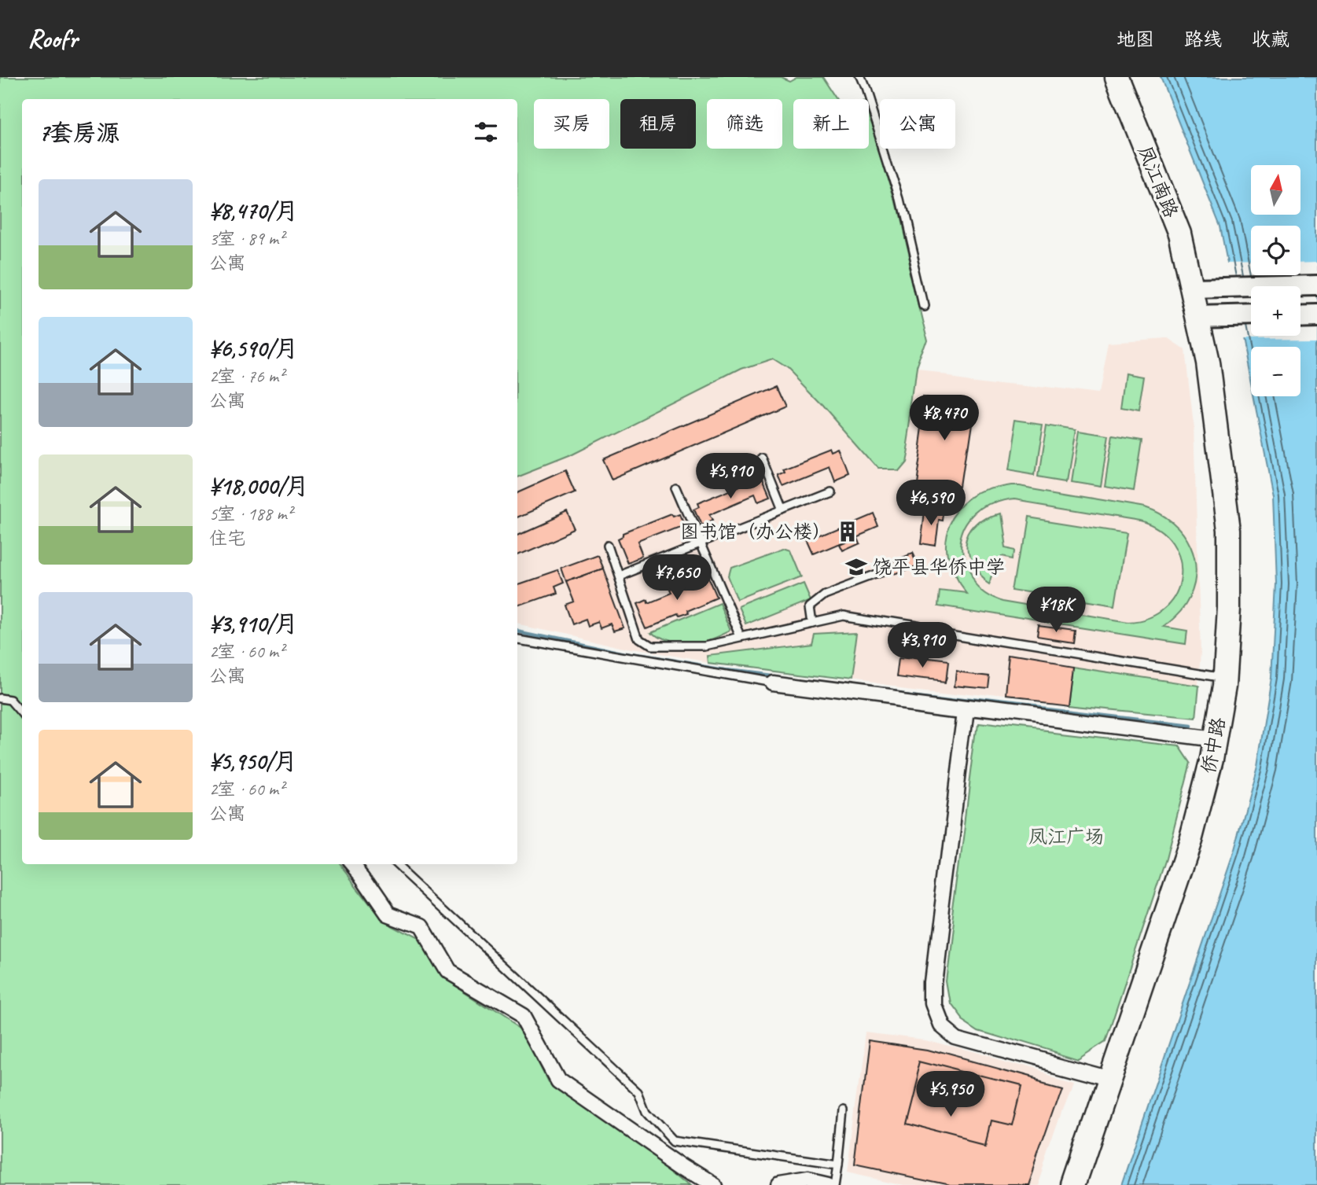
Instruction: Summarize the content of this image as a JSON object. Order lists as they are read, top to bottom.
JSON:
{
  "streets": {
    "main road": ["凤江南路", "侨中路"]
  },
  "crossings": [
    ["凤江南路", "侨中路"]
  ],
  "parks": ["凤江广场"],
  "places": {
    "building": ["图书馆（办公楼）"],
    "school or university": ["饶平县华侨中学"]
  },
  "north": "top",
  "page": {
    "header": "Roofr",
    "nav": ["地图", "路线", "收藏"],
    "chip": [
      "买房",
      "租房",
      "筛选",
      "新上",
      "公寓"
    ],
    "heading": "7套房源",
    "map_buttons": ["+", "−"],
    "list": [
      {
        "name": "¥8,470/月",
        "note": "3室 · 89 m² · 公寓"
      },
      {
        "name": "¥6,590/月",
        "note": "2室 · 76 m² · 公寓"
      },
      {
        "name": "¥18,000/月",
        "note": "5室 · 188 m² · 住宅"
      },
      {
        "name": "¥3,910/月",
        "note": "2室 · 60 m² · 公寓"
      },
      {
        "name": "¥5,950/月",
        "note": "2室 · 60 m² · 公寓"
      }
    ],
    "price": [
      "¥8,470",
      "¥5,910",
      "¥6,590",
      "¥7,650",
      "¥18K",
      "¥3,910",
      "¥5,950"
    ]
  }
}
